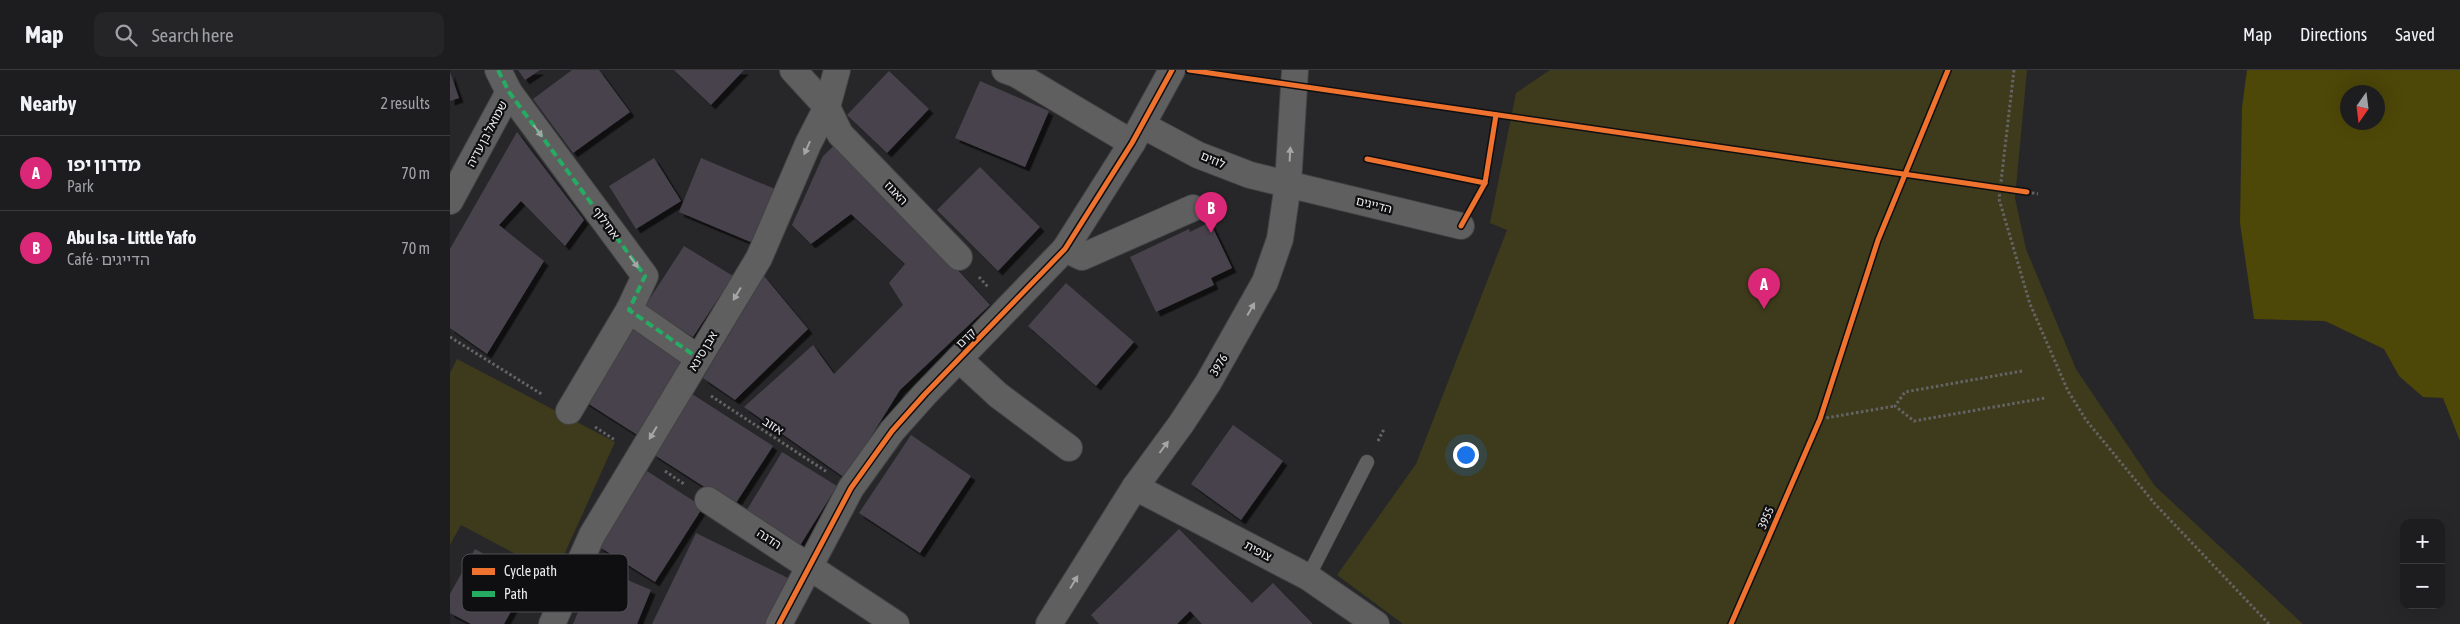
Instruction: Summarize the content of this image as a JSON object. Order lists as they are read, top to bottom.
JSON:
{
  "streets": {
    "street": [
      "שמואל בן עדיה",
      "לוזים",
      "האגוז",
      "הדייגים",
      "אחילוף",
      "קדם",
      "אבן סינא",
      "3976",
      "הדגה",
      "צופית"
    ],
    "path": ["אזוב"],
    "cycle path": ["3955"]
  },
  "crossings": [
    ["שמואל בן עדיה", "אחילוף"],
    ["לוזים", "הדייגים"],
    ["לוזים", "קדם"],
    ["לוזים", "3976"],
    ["האגוז", "אבן סינא"],
    ["הדייגים", "3976"],
    ["קדם", "אזוב"],
    ["קדם", "הדגה"],
    ["אבן סינא", "אזוב"],
    ["3976", "צופית"]
  ],
  "one_way": ["אחילוף", "אבן סינא", "3976"],
  "legend": ["Cycle path", "Path"],
  "north": "bottom",
  "page": {
    "header": "Map",
    "search": "Search here",
    "nav": ["Map", "Directions", "Saved"],
    "heading": ["Nearby", "2 results"],
    "list": [
      {
        "mark": "A",
        "name": "מדרון יפו",
        "note": "Park",
        "value": "70 m"
      },
      {
        "mark": "B",
        "name": "Abu Isa - Little Yafo",
        "note": "Café · הדייגים",
        "value": "70 m"
      }
    ],
    "pins": ["B", "A"],
    "map_buttons": ["+", "−"]
  }
}
